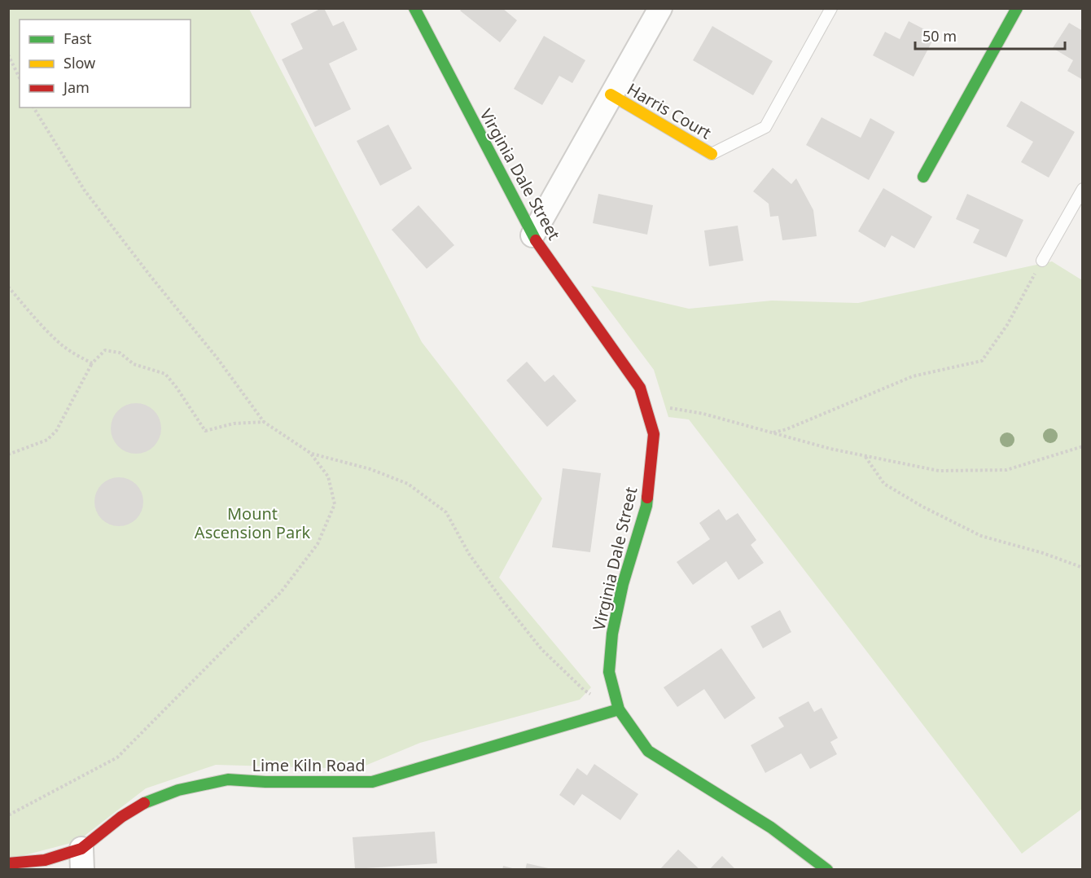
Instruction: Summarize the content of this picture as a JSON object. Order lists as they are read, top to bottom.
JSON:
{
  "streets": {
    "street": ["Harris Court", "Virginia Dale Street", "Lime Kiln Road"]
  },
  "crossings": [
    ["Virginia Dale Street", "Lime Kiln Road"]
  ],
  "parks": ["Mount Ascension Park"],
  "legend": ["Fast", "Slow", "Jam"],
  "scale_bar": "50 m"
}
